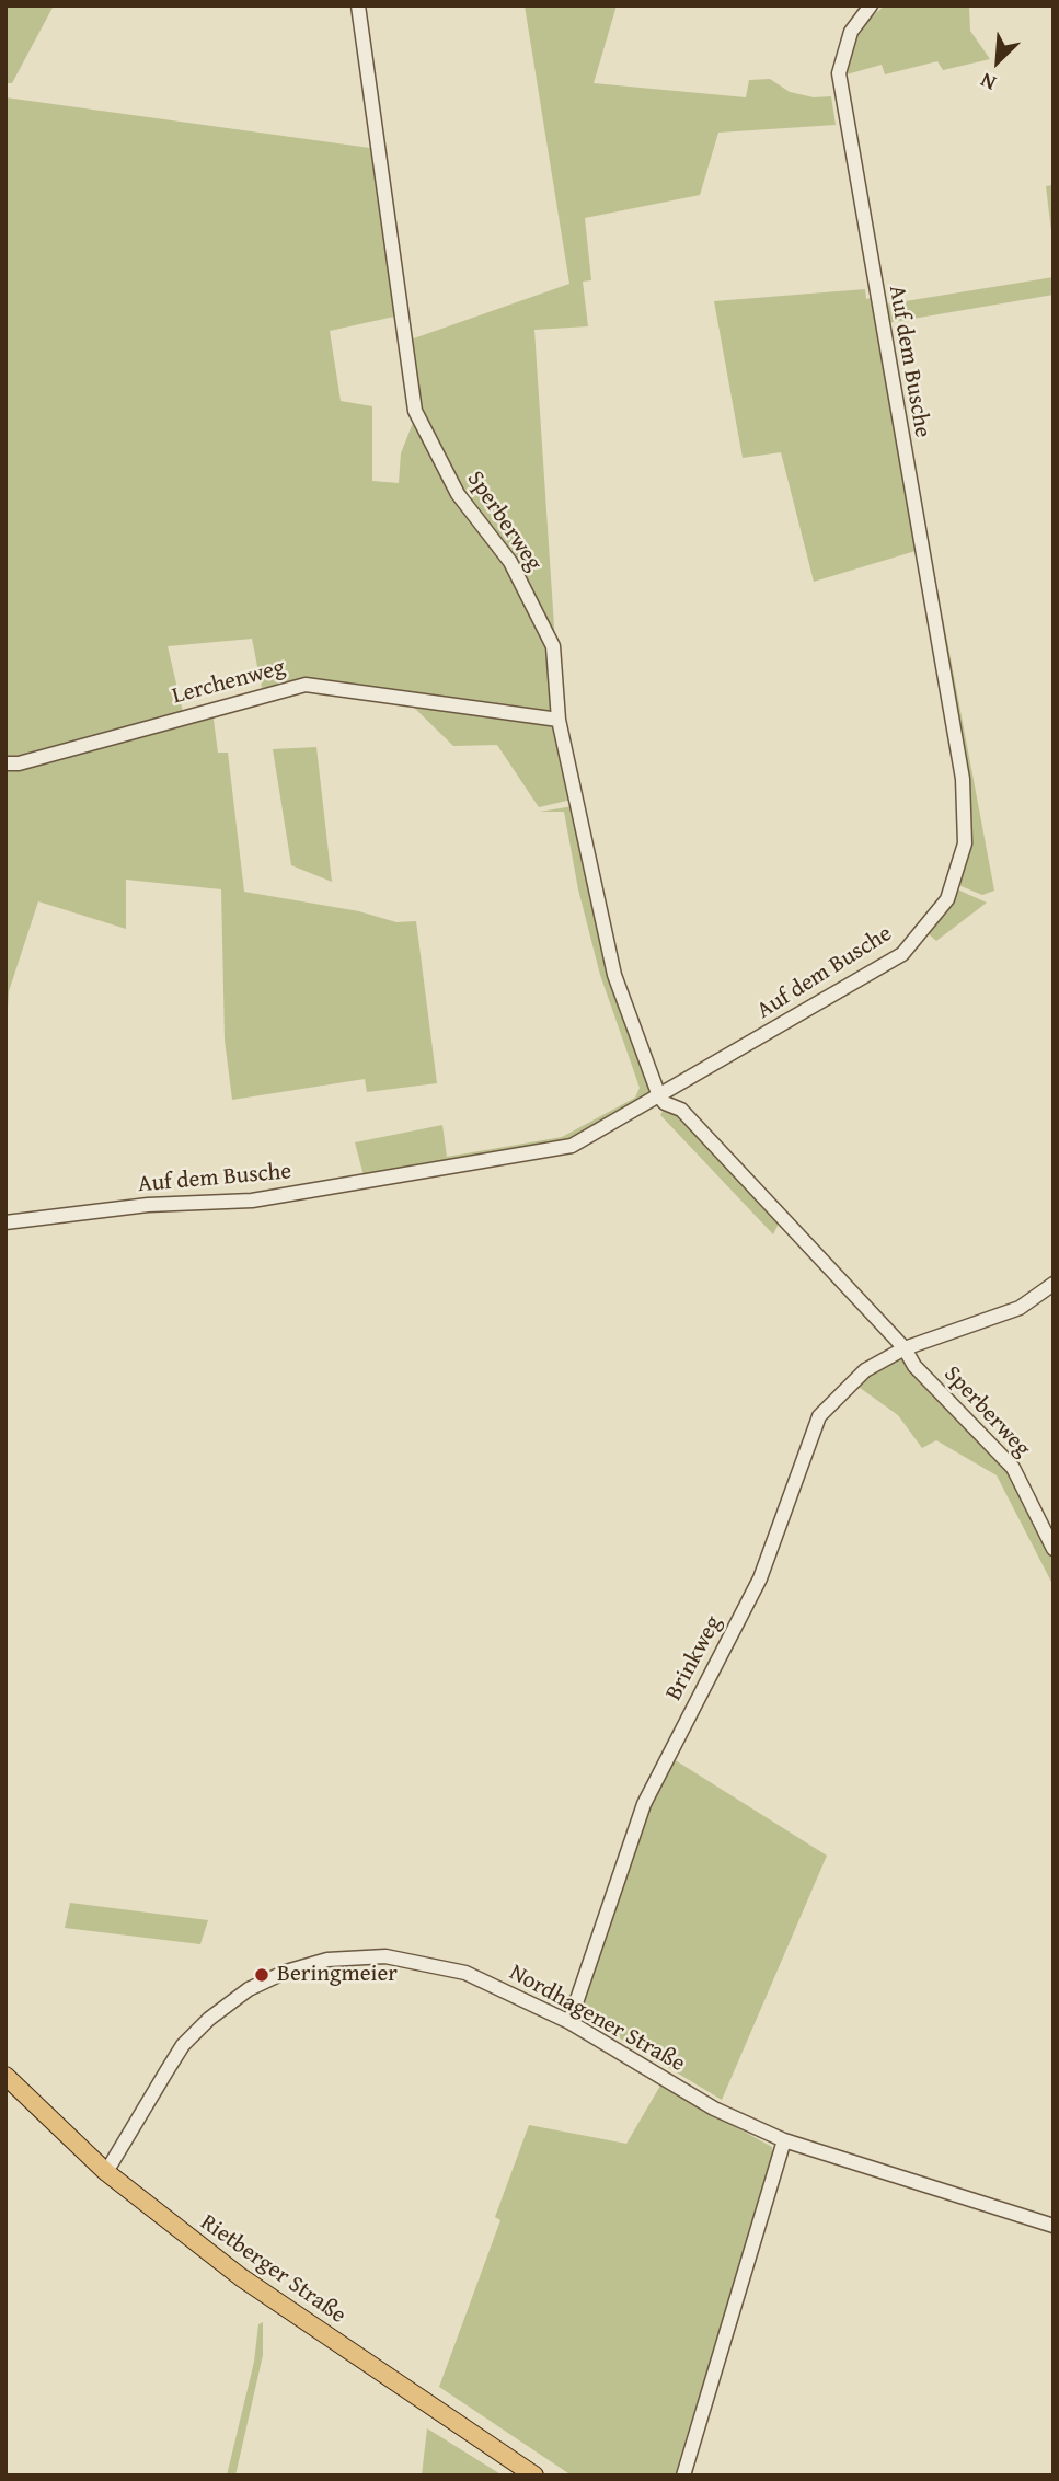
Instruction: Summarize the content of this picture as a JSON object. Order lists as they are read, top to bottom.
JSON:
{
  "streets": {
    "main road": ["Rietberger Straße"],
    "street": [
      "Auf dem Busche",
      "Sperberweg",
      "Lerchenweg",
      "Brinkweg",
      "Nordhagener Straße"
    ]
  },
  "crossings": [
    ["Auf dem Busche", "Sperberweg"],
    ["Sperberweg", "Lerchenweg"],
    ["Sperberweg", "Brinkweg"],
    ["Brinkweg", "Nordhagener Straße"],
    ["Nordhagener Straße", "Rietberger Straße"]
  ],
  "places": ["Beringmeier"],
  "north": "bottom left"
}
